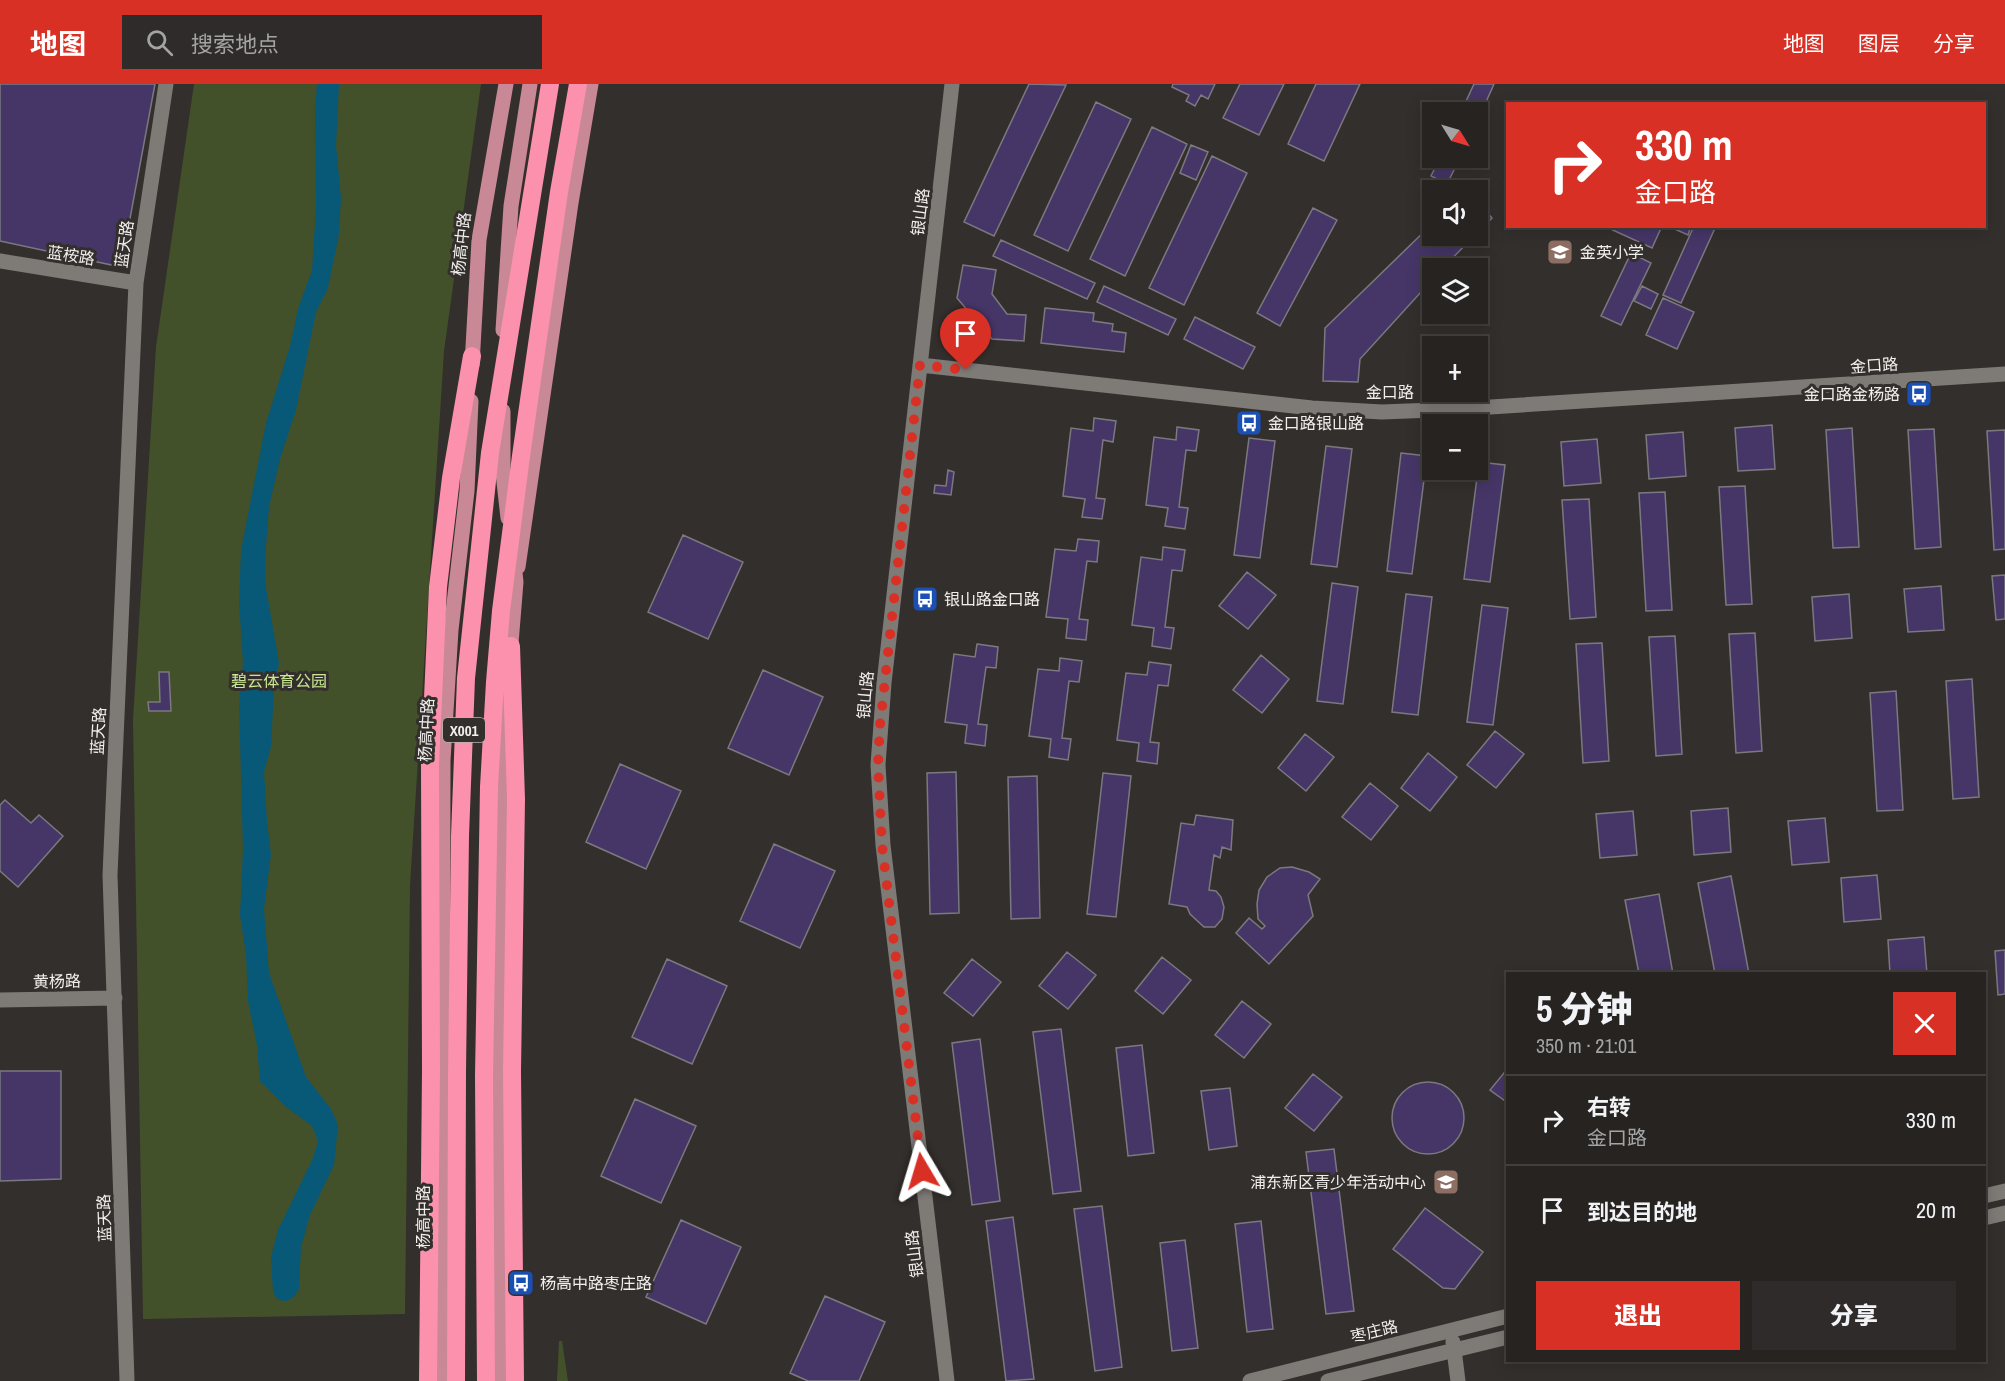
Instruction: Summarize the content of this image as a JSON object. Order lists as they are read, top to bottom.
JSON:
{
  "streets": {
    "highway": ["杨高中路", "X001"],
    "street": [
      "银山路",
      "蓝天路",
      "蓝桉路",
      "金口路",
      "黄杨路",
      "枣庄路"
    ]
  },
  "crossings": [
    ["银山路", "金口路"],
    ["蓝天路", "蓝桉路"],
    ["蓝天路", "黄杨路"]
  ],
  "parks": ["碧云体育公园"],
  "places": {
    "school or university": ["金英小学", "浦东新区青少年活动中心"],
    "bus stop": [
      "金口路金杨路",
      "金口路银山路",
      "银山路金口路",
      "杨高中路枣庄路"
    ]
  },
  "north": "bottom right",
  "page": {
    "header": "地图",
    "search": "搜索地点",
    "nav": ["地图", "图层", "分享"],
    "map_buttons": ["+", "−"],
    "turn": ["330 m", "金口路"],
    "heading": ["5 分钟", "350 m · 21:01"],
    "list": [
      {
        "name": "右转",
        "note": "金口路",
        "value": "330 m"
      },
      {
        "name": "到达目的地",
        "value": "20 m"
      }
    ],
    "buttons": ["退出", "分享"]
  }
}
